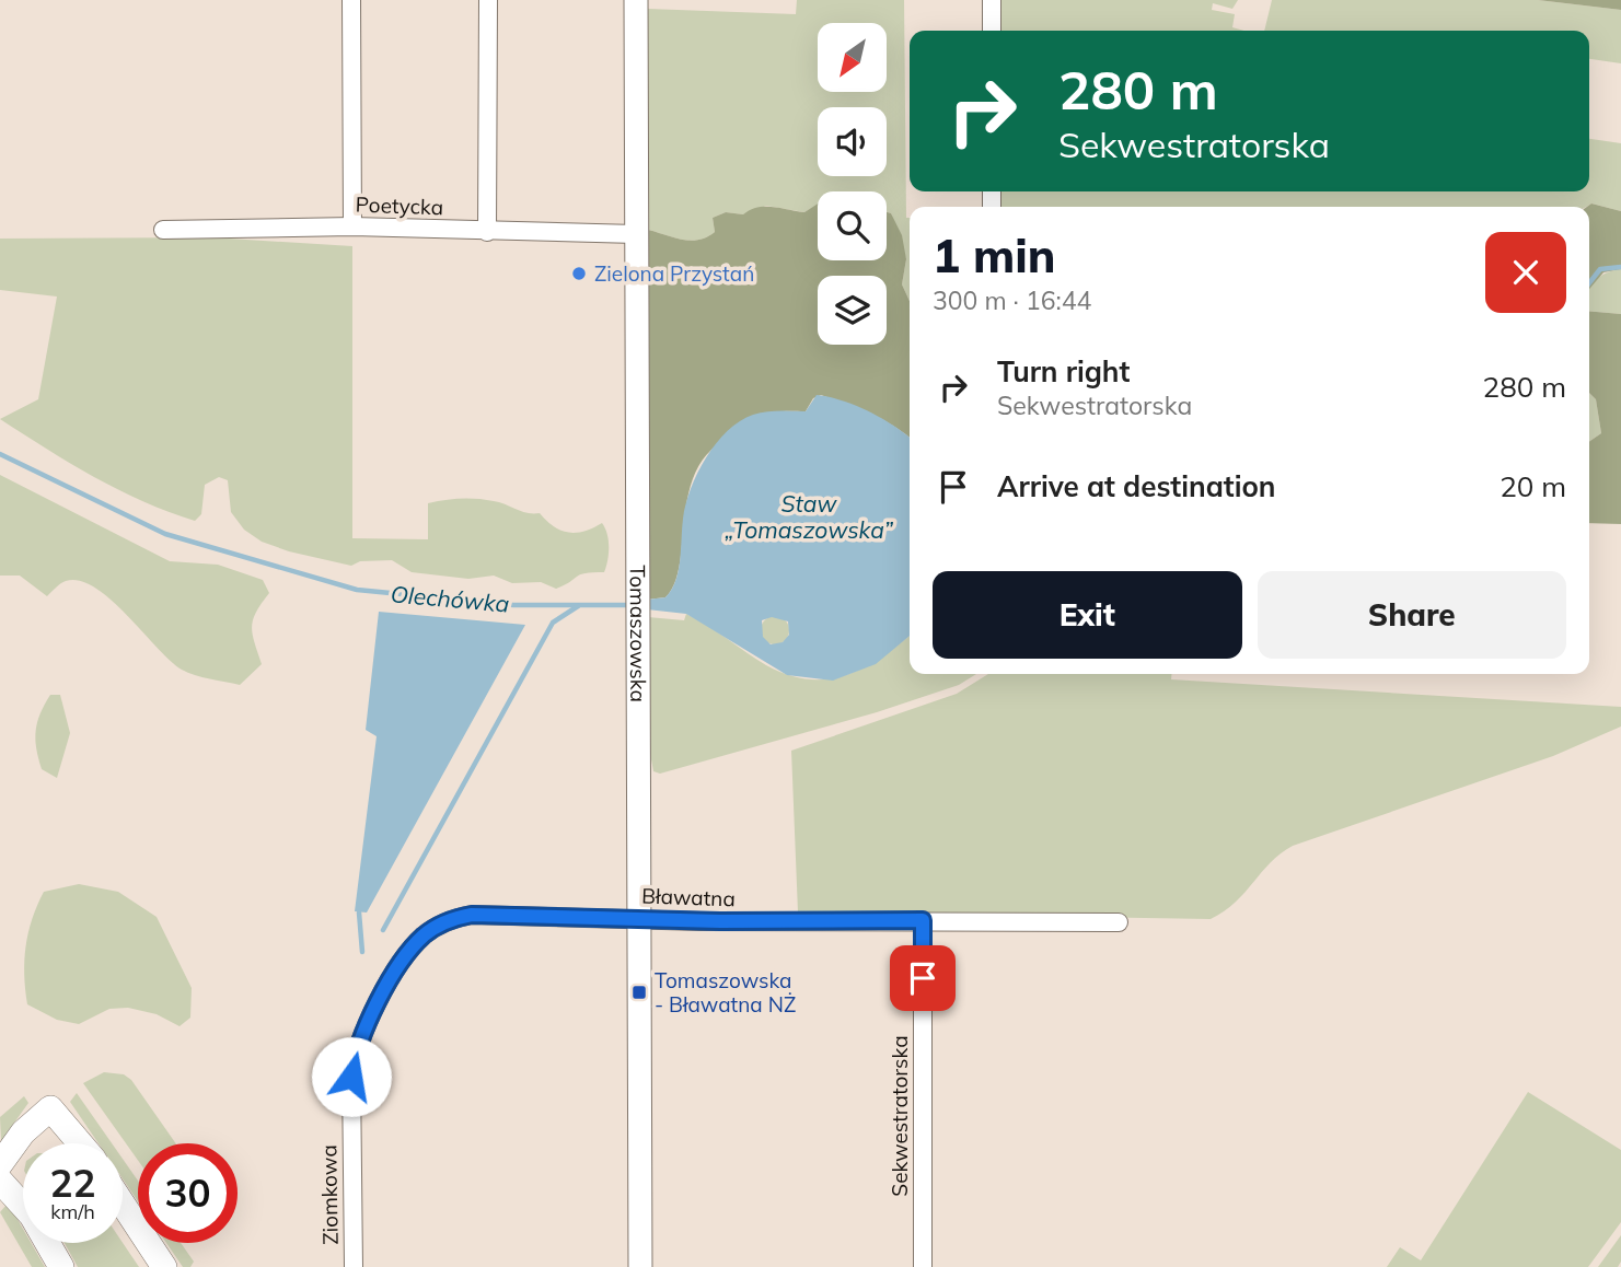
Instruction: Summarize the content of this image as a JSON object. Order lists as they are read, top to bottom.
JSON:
{
  "streets": {
    "street": [
      "Poetycka",
      "Tomaszowska",
      "Bławatna",
      "Sekwestratorska",
      "Ziomkowa"
    ]
  },
  "crossings": [
    ["Poetycka", "Tomaszowska"],
    ["Tomaszowska", "Bławatna"],
    ["Bławatna", "Sekwestratorska"],
    ["Bławatna", "Ziomkowa"]
  ],
  "water": ["Staw „Tomaszowska”", "Olechówka"],
  "places": {
    "other": ["Zielona Przystań"],
    "transit": ["Tomaszowska - Bławatna NŻ"]
  },
  "north": "bottom left",
  "page": {
    "turn": ["280 m", "Sekwestratorska"],
    "heading": ["1 min", "300 m · 16:44"],
    "list": [
      {
        "name": "Turn right",
        "note": "Sekwestratorska",
        "value": "280 m"
      },
      {
        "name": "Arrive at destination",
        "value": "20 m"
      }
    ],
    "buttons": ["Exit", "Share"],
    "speed": "22 km/h",
    "limit": "30"
  }
}
